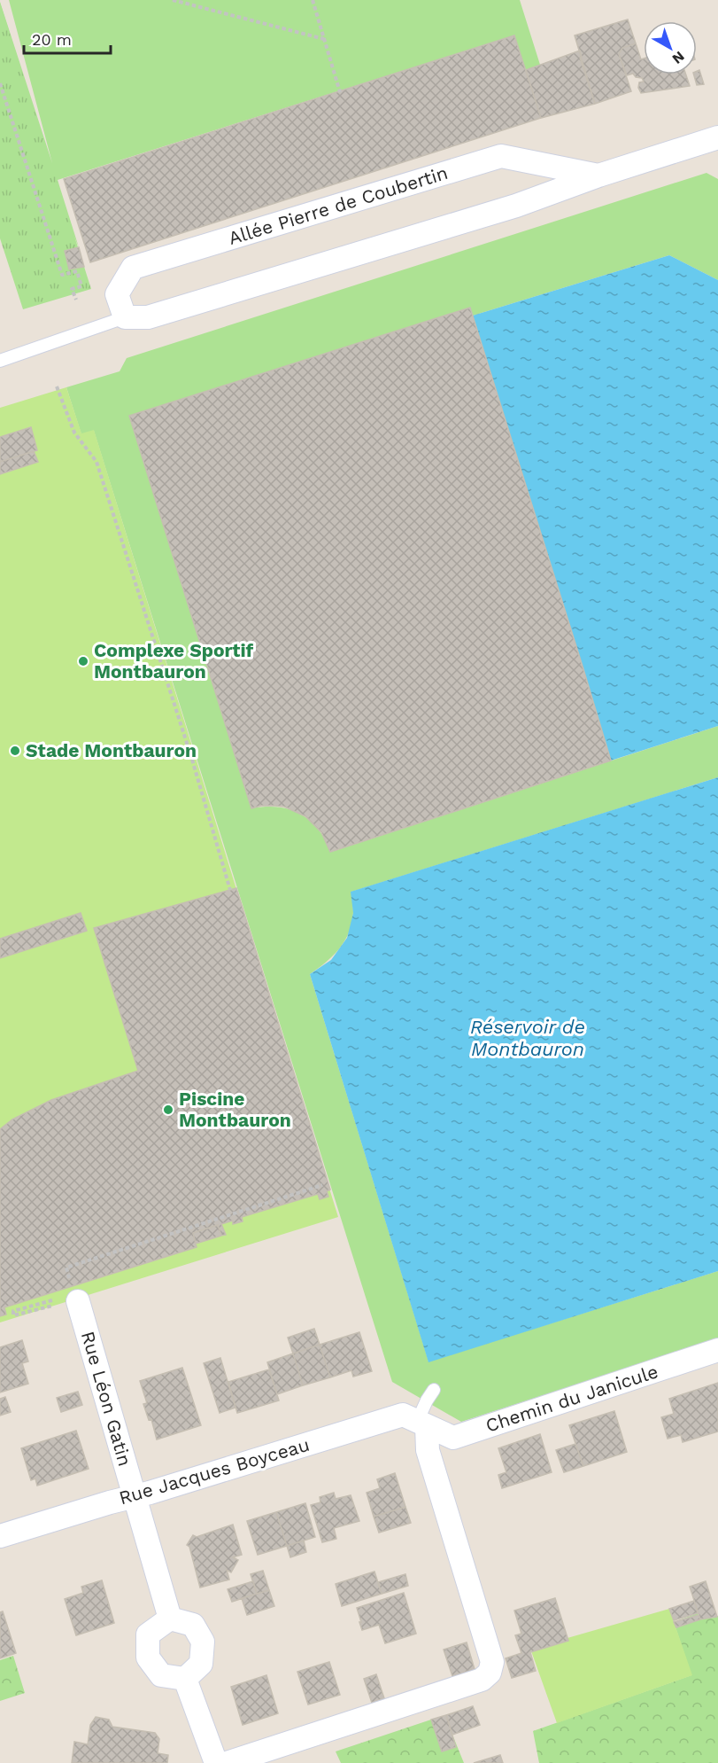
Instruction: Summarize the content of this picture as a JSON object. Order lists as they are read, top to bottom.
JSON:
{
  "streets": {
    "street": [
      "Allée Pierre de Coubertin",
      "Rue Léon Gatin",
      "Chemin du Janicule",
      "Rue Jacques Boyceau"
    ]
  },
  "crossings": [
    ["Rue Léon Gatin", "Rue Jacques Boyceau"],
    ["Chemin du Janicule", "Rue Jacques Boyceau"]
  ],
  "water": ["Réservoir de Montbauron"],
  "places": ["Complexe Sportif Montbauron", "Stade Montbauron", "Piscine Montbauron"],
  "scale_bar": "20 m",
  "north": "bottom right"
}
